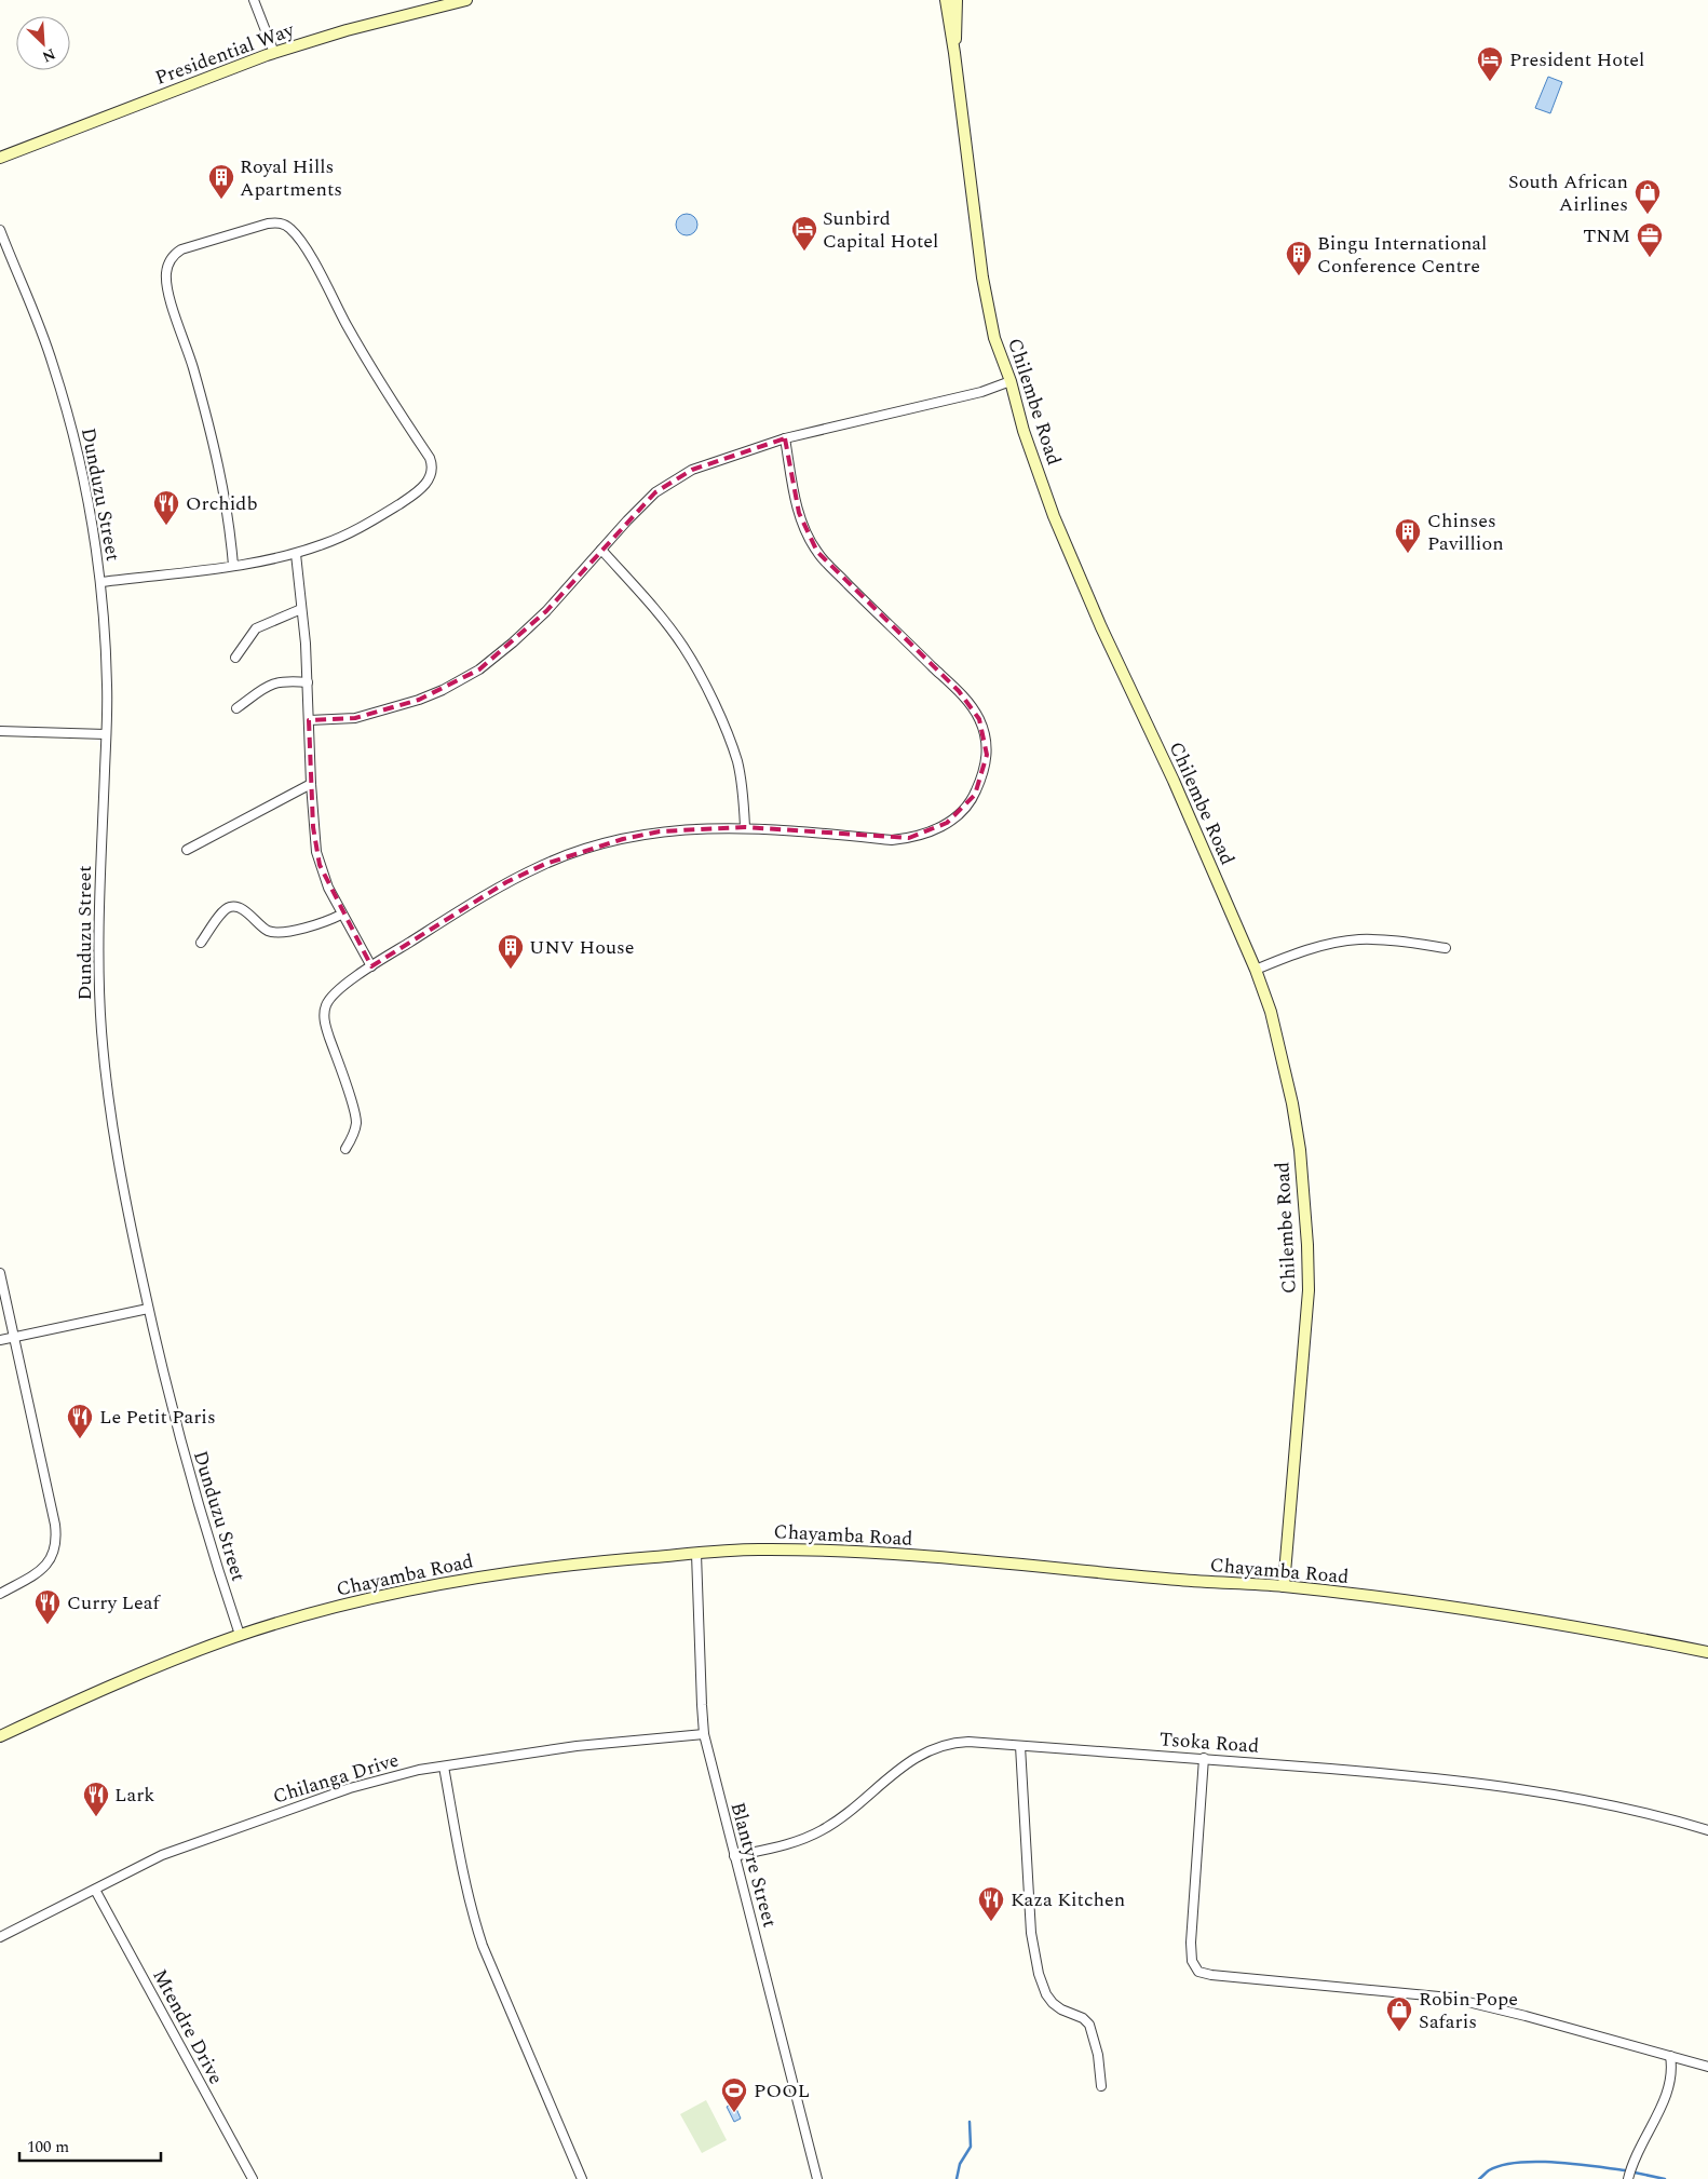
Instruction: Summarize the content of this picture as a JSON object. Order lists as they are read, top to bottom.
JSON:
{
  "streets": {
    "main road": ["Presidential Way", "Chilembe Road", "Chayamba Road"],
    "street": [
      "Dunduzu Street",
      "Tsoka Road",
      "Chilanga Drive",
      "Blantyre Street",
      "Mtendre Drive"
    ]
  },
  "crossings": [
    ["Chilembe Road", "Chayamba Road"],
    ["Dunduzu Street", "Chayamba Road"],
    ["Chayamba Road", "Blantyre Street"],
    ["Tsoka Road", "Blantyre Street"],
    ["Chilanga Drive", "Blantyre Street"],
    ["Chilanga Drive", "Mtendre Drive"]
  ],
  "places": {
    "hotel": ["President Hotel", "Sunbird Capital Hotel"],
    "building": [
      "Royal Hills Apartments",
      "Bingu International Conference Centre",
      "Chinses Pavillion",
      "UNV House"
    ],
    "shop": ["South African Airlines", "Robin Pope Safaris"],
    "office": ["TNM"],
    "restaurant": [
      "Orchidb",
      "Le Petit Paris",
      "Curry Leaf",
      "Lark",
      "Kaza Kitchen"
    ],
    "sports": ["POOL"]
  },
  "scale_bar": "100 m",
  "north": "bottom right"
}
